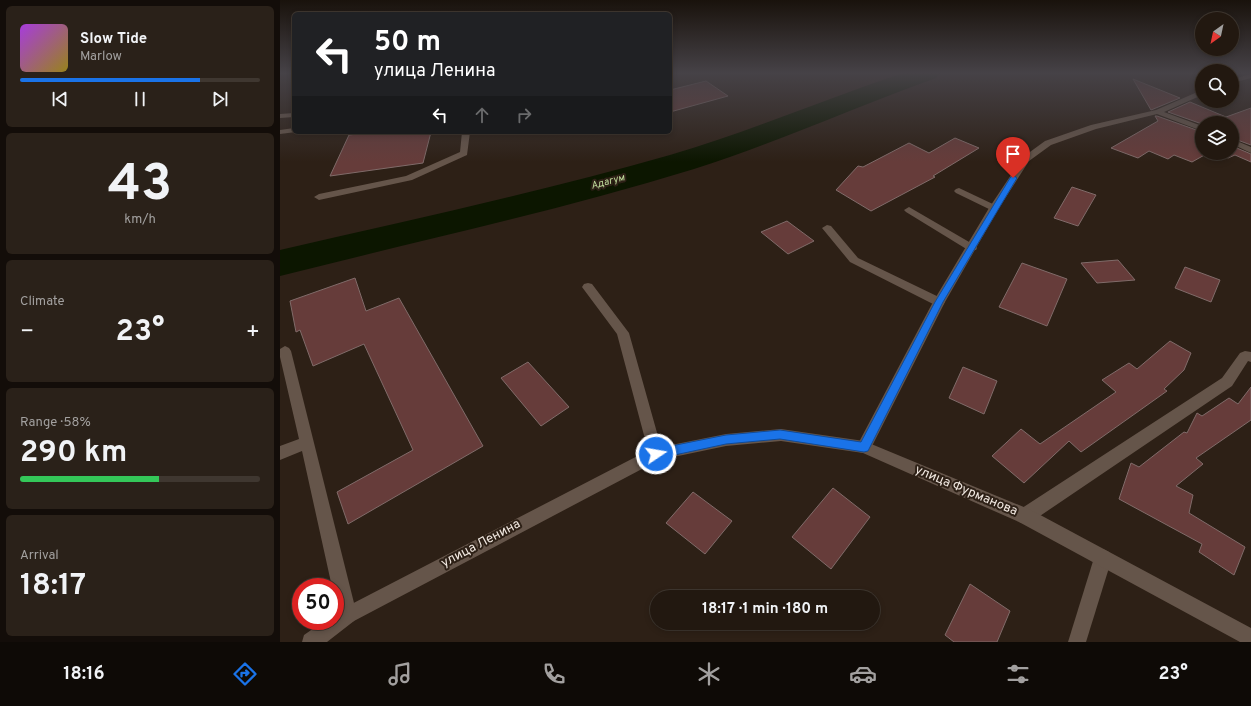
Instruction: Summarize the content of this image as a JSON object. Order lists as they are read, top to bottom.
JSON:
{
  "streets": {
    "street": ["улица Фурманова", "улица Ленина"]
  },
  "crossings": [
    ["улица Фурманова", "улица Ленина"]
  ],
  "water": ["Адагум"],
  "north": "bottom left",
  "page": {
    "turn": ["50 m", "улица Ленина"],
    "song": ["Slow Tide", "Marlow"],
    "tile": [
      ["43", "km/h"],
      "Climate",
      ["Range · 58%", "290 km"],
      ["Arrival", "18:17"]
    ],
    "heat": ["−", "23°", "+"],
    "limit": "50",
    "trip": "18:17 · 1 min · 180 m",
    "tabs": ["18:16", "23°"]
  }
}
